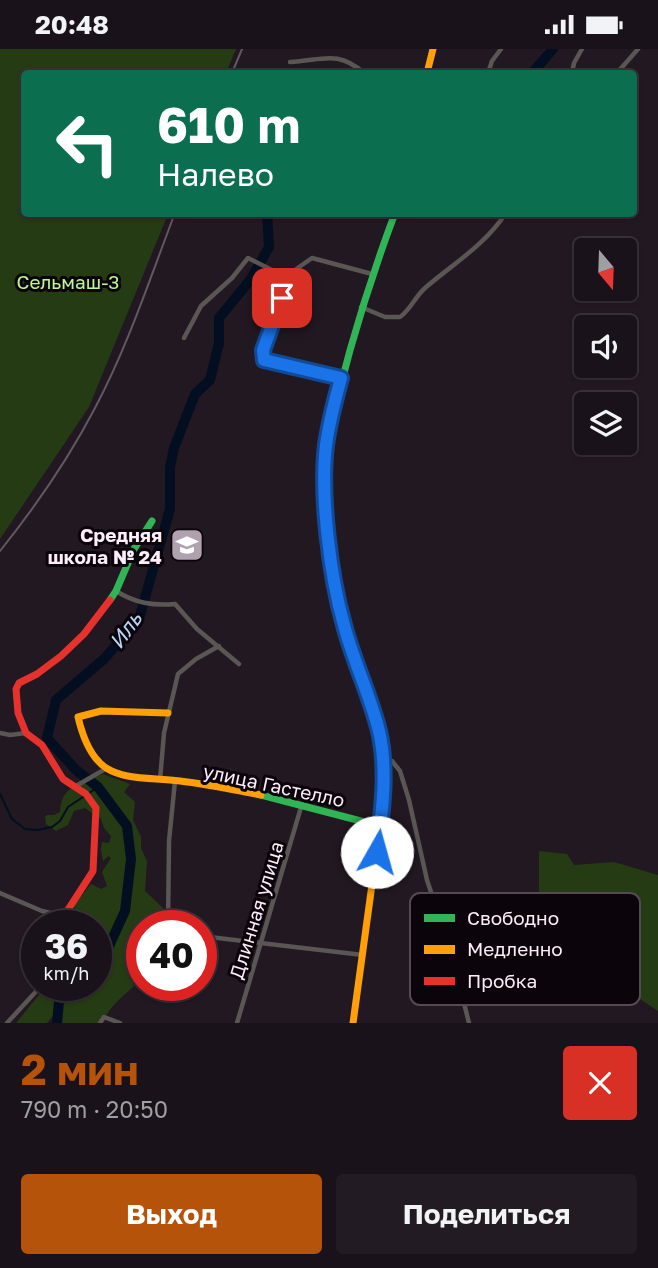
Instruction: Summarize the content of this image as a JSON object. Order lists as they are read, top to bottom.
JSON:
{
  "streets": {
    "street": ["улица Гастелло", "Длинная улица"]
  },
  "crossings": [
    ["улица Гастелло", "Длинная улица"]
  ],
  "water": ["Иль"],
  "parks": ["Сельмаш-3"],
  "places": {
    "school or university": ["Средняя школа № 24"]
  },
  "legend": ["Свободно", "Медленно", "Пробка"],
  "north": "bottom",
  "page": {
    "status": "20:48",
    "turn": ["610 m", "Налево"],
    "speed": "36 km/h",
    "limit": "40",
    "heading": ["2 мин", "790 m · 20:50"],
    "buttons": ["Выход", "Поделиться"]
  }
}
